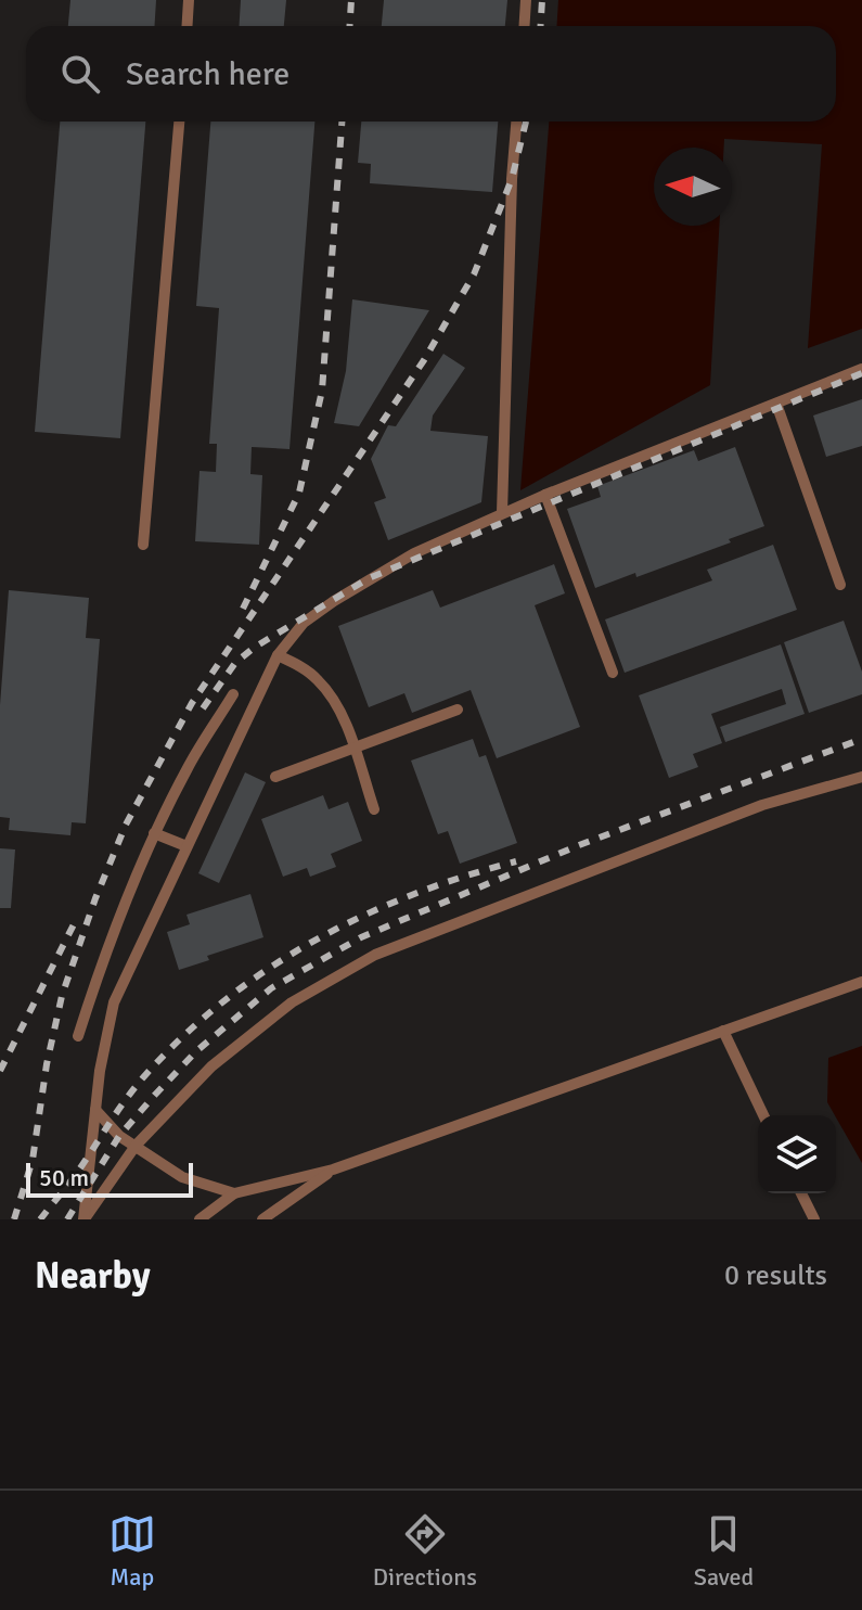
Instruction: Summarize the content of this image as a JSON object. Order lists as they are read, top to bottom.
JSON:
{
  "scale_bar": "50 m",
  "north": "left",
  "page": {
    "search": "Search here",
    "scale": "50 m",
    "heading": ["Nearby", "0 results"],
    "nav": ["Map", "Directions", "Saved"]
  }
}
